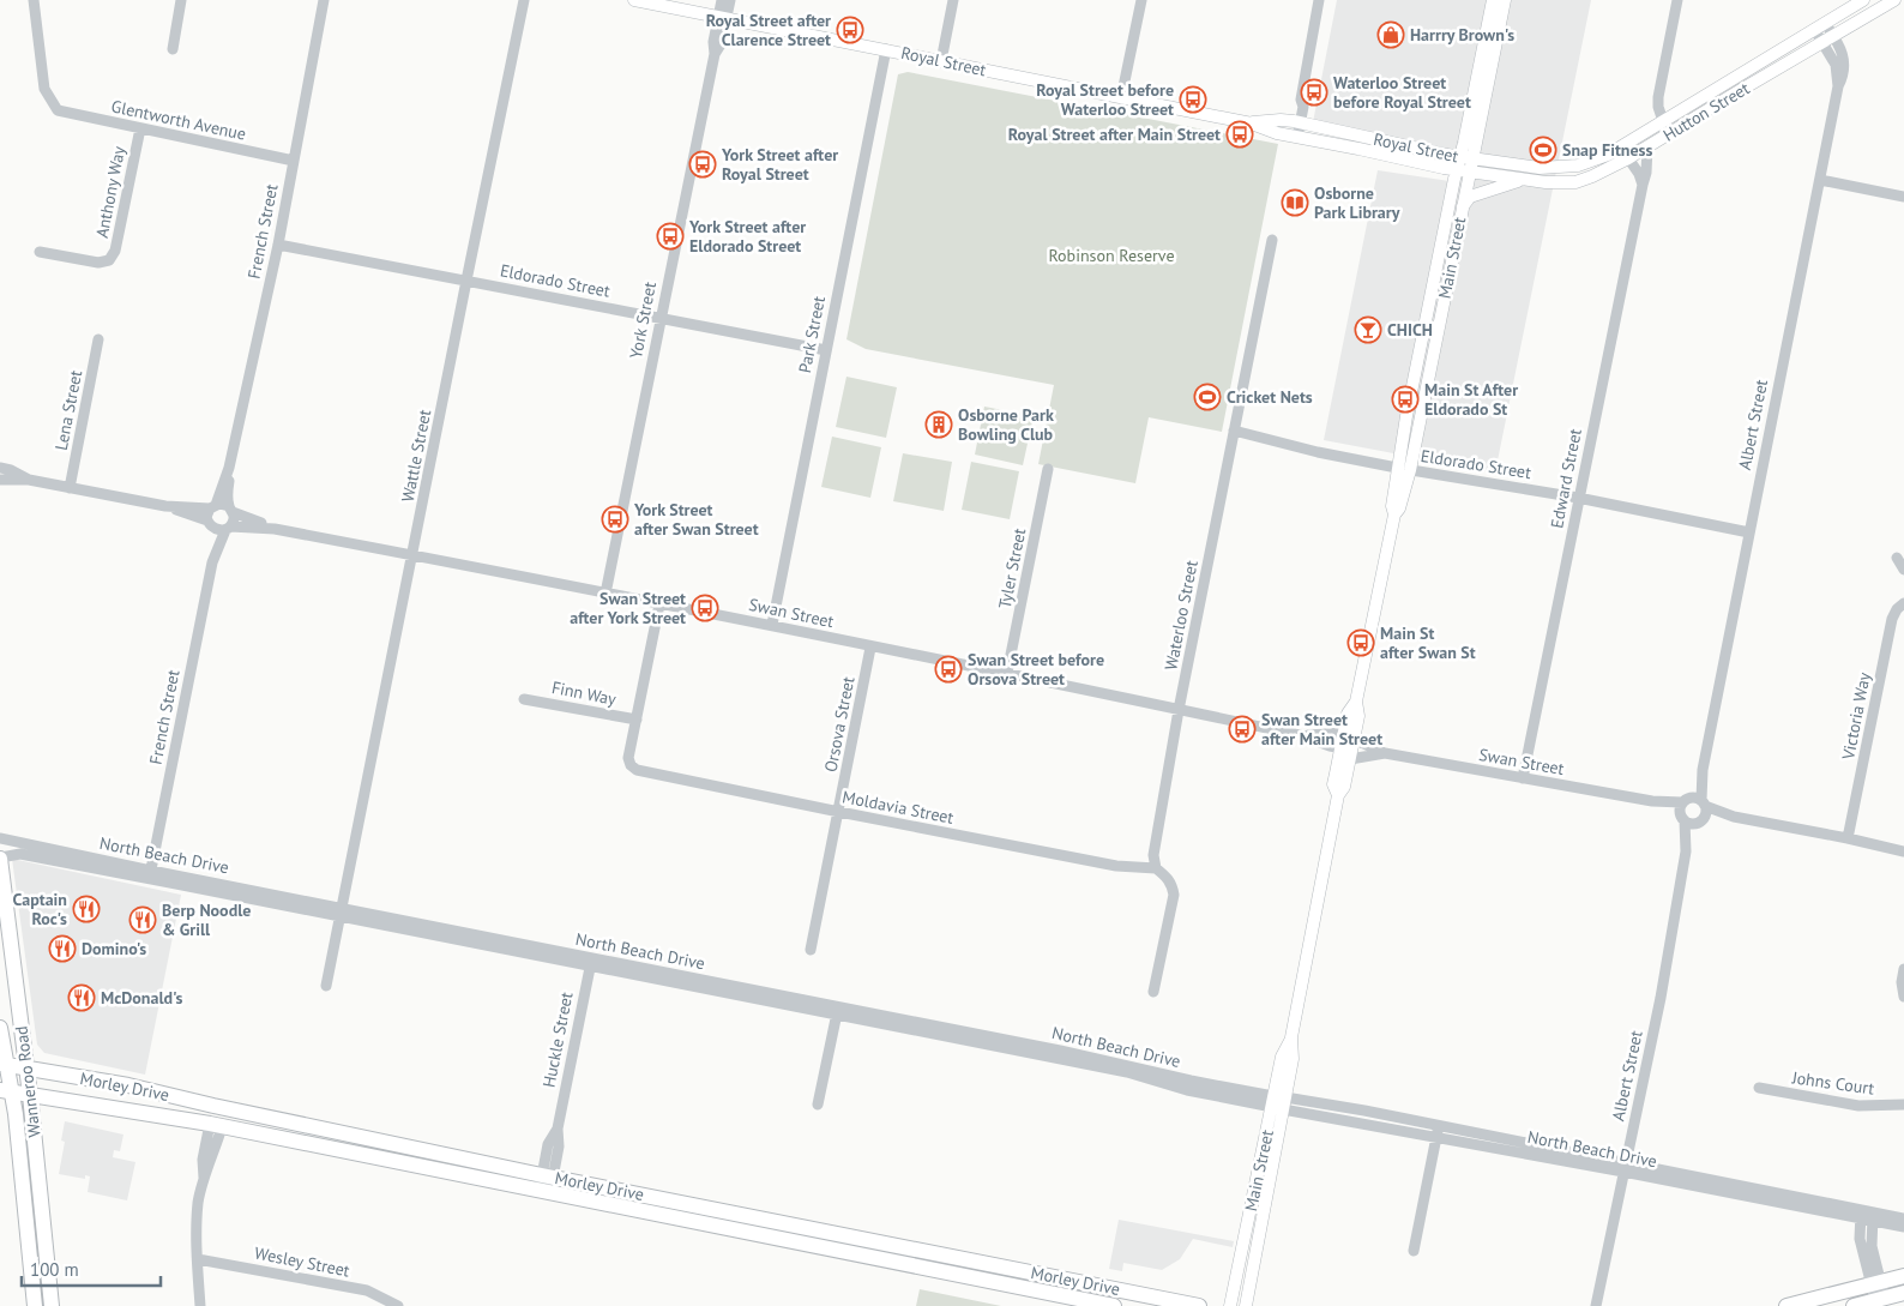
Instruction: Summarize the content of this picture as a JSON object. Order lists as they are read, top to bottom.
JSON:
{
  "streets": {
    "highway": ["Wanneroo Road", "Morley Drive"],
    "main road": ["Royal Street", "Hutton Street", "Main Street"],
    "street": [
      "Glentworth Avenue",
      "Anthony Way",
      "French Street",
      "Eldorado Street",
      "York Street",
      "Park Street",
      "Lena Street",
      "Albert Street",
      "Wattle Street",
      "Edward Street",
      "Tyler Street",
      "Swan Street",
      "Waterloo Street",
      "Finn Way",
      "Victoria Way",
      "Orsova Street",
      "Moldavia Street",
      "North Beach Drive",
      "Huckle Street",
      "Johns Court",
      "Wesley Street"
    ]
  },
  "crossings": [
    ["Royal Street", "Hutton Street"],
    ["Royal Street", "Main Street"],
    ["Royal Street", "York Street"],
    ["Royal Street", "Park Street"],
    ["Hutton Street", "Main Street"],
    ["Hutton Street", "Albert Street"],
    ["Hutton Street", "Edward Street"],
    ["Glentworth Avenue", "Anthony Way"],
    ["Glentworth Avenue", "French Street"],
    ["French Street", "Eldorado Street"],
    ["French Street", "Swan Street"],
    ["French Street", "North Beach Drive"],
    ["Main Street", "Eldorado Street"],
    ["Main Street", "Swan Street"],
    ["Main Street", "North Beach Drive"],
    ["Eldorado Street", "York Street"],
    ["Eldorado Street", "Park Street"],
    ["Eldorado Street", "Albert Street"],
    ["Eldorado Street", "Wattle Street"],
    ["Eldorado Street", "Edward Street"],
    ["Eldorado Street", "Waterloo Street"],
    ["York Street", "Swan Street"],
    ["Park Street", "Swan Street"],
    ["Albert Street", "Swan Street"],
    ["Albert Street", "North Beach Drive"],
    ["Wattle Street", "Swan Street"],
    ["Wattle Street", "North Beach Drive"],
    ["Edward Street", "Swan Street"],
    ["Tyler Street", "Swan Street"],
    ["Swan Street", "Waterloo Street"],
    ["Swan Street", "Orsova Street"],
    ["Waterloo Street", "Moldavia Street"],
    ["Finn Way", "Moldavia Street"],
    ["Orsova Street", "Moldavia Street"],
    ["North Beach Drive", "Huckle Street"],
    ["North Beach Drive", "Wanneroo Road"],
    ["Huckle Street", "Morley Drive"],
    ["Wanneroo Road", "Morley Drive"]
  ],
  "parks": ["Robinson Reserve"],
  "places": {
    "bus stop": [
      "Royal Street after Clarence Street",
      "Waterloo Street before Royal Street",
      "Royal Street before Waterloo Street",
      "Royal Street after Main Street",
      "York Street after Royal Street",
      "York Street after Eldorado Street",
      "Main St After Eldorado St",
      "York Street after Swan Street",
      "Swan Street after York Street",
      "Main St after Swan St",
      "Swan Street before Orsova Street",
      "Swan Street after Main Street"
    ],
    "shop": ["Harrry Brown's"],
    "sports": ["Snap Fitness", "Cricket Nets"],
    "library": ["Osborne Park Library"],
    "bar": ["CHICH"],
    "building": ["Osborne Park Bowling Club"],
    "restaurant": [
      "Captain Roc's",
      "Berp Noodle & Grill",
      "Domino's",
      "McDonald's"
    ]
  },
  "scale_bar": "100 m"
}
